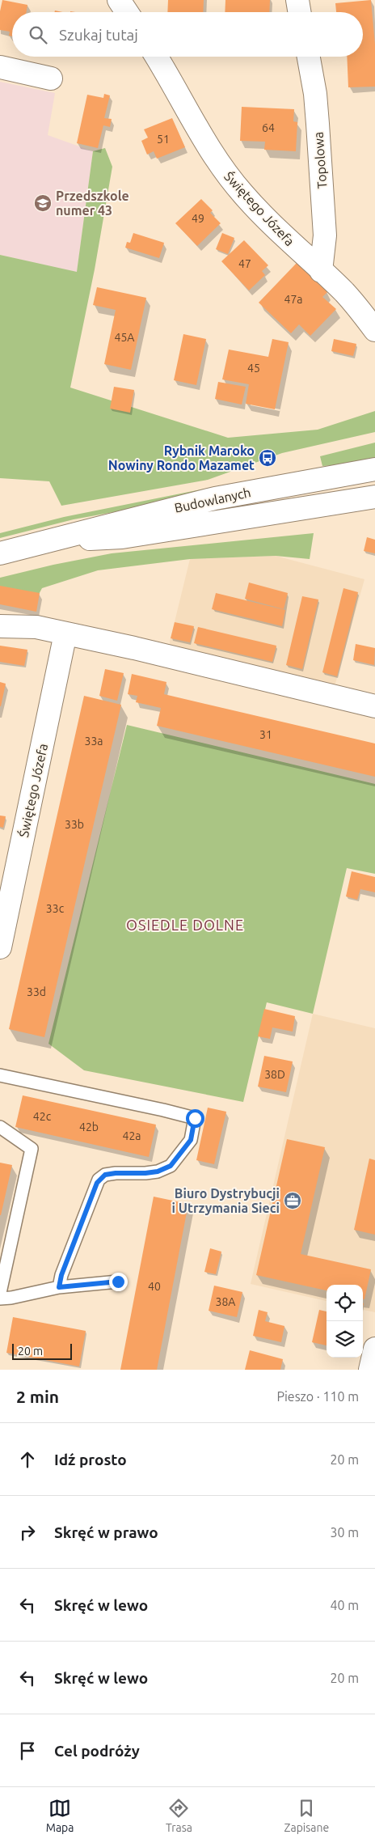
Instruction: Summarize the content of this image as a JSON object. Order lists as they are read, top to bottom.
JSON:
{
  "streets": {
    "street": ["Topolowa", "Świętego Józefa", "Budowlanych"]
  },
  "crossings": [
    ["Topolowa", "Świętego Józefa"]
  ],
  "districts": ["OSIEDLE DOLNE"],
  "places": {
    "school or university": ["Przedszkole numer 43"],
    "bus stop": ["Rybnik Maroko Nowiny Rondo Mazamet"],
    "office": ["Biuro Dystrybucji i Utrzymania Sieci"]
  },
  "house_numbers": [
    "64",
    "51",
    "49",
    "47",
    "47a",
    "45A",
    "45",
    "31",
    "33a",
    "33b",
    "33c",
    "33d",
    "38D",
    "42c",
    "42b",
    "42a",
    "40",
    "38A"
  ],
  "scale_bar": "20 m",
  "page": {
    "search": "Szukaj tutaj",
    "scale": "20 m",
    "heading": ["2 min", "Pieszo · 110 m"],
    "list": [
      ["Idź prosto", "20 m"],
      ["Skręć w prawo", "30 m"],
      ["Skręć w lewo", "40 m"],
      ["Skręć w lewo", "20 m"],
      "Cel podróży"
    ],
    "nav": ["Mapa", "Trasa", "Zapisane"]
  }
}
